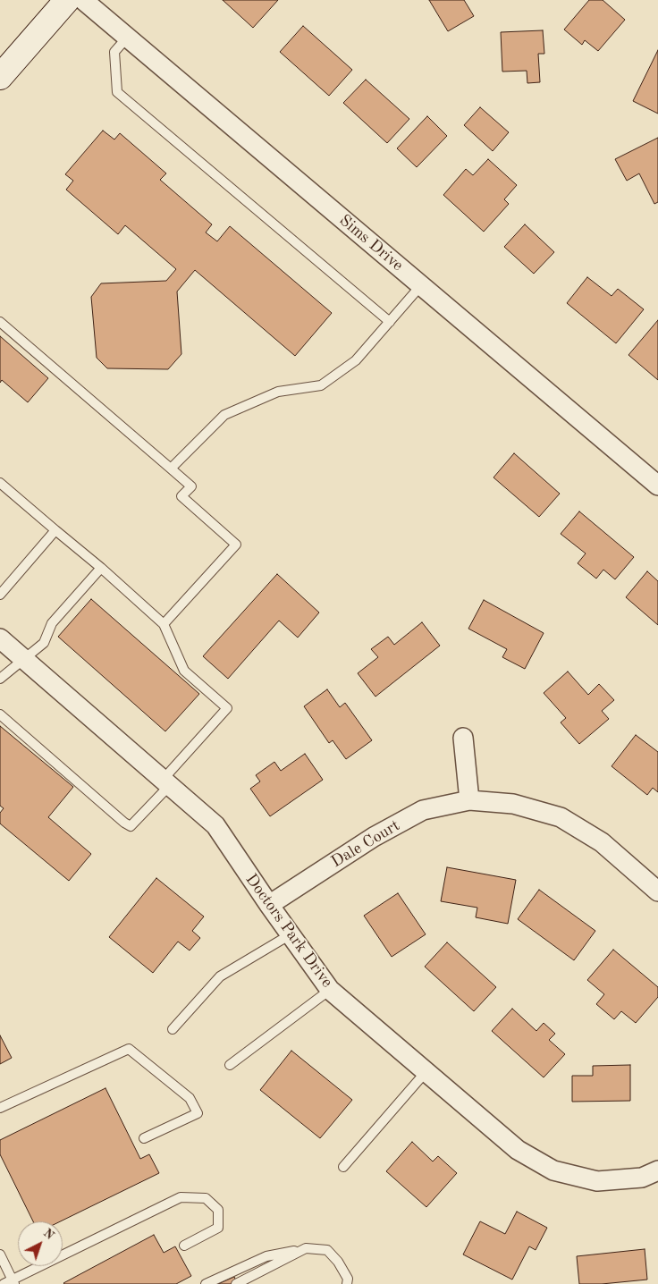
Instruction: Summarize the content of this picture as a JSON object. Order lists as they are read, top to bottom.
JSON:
{
  "streets": {
    "street": ["Sims Drive", "Dale Court", "Doctors Park Drive"]
  },
  "crossings": [
    ["Dale Court", "Doctors Park Drive"]
  ],
  "north": "top right"
}
